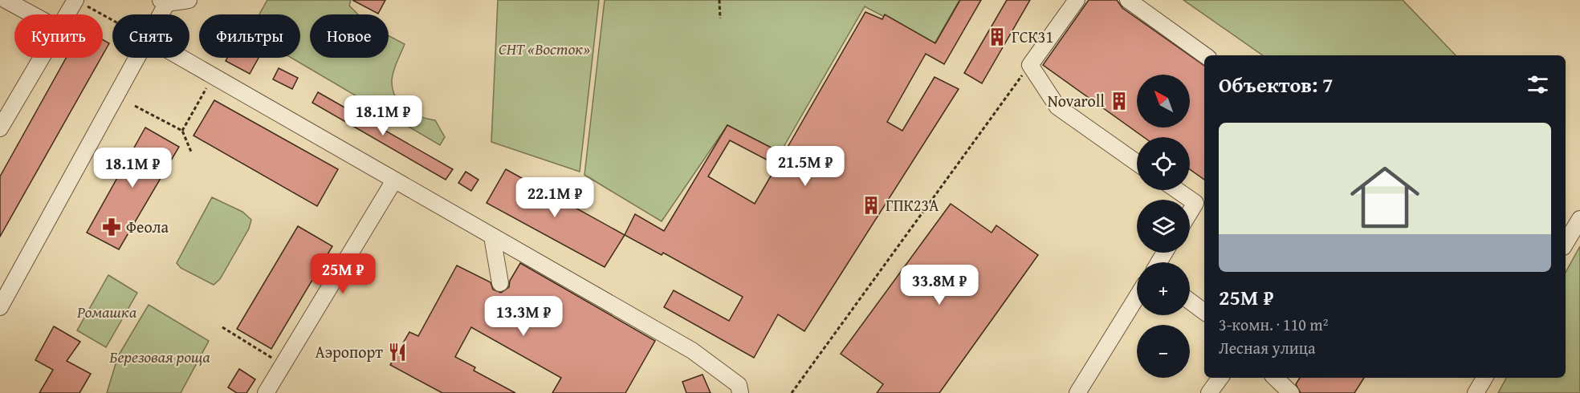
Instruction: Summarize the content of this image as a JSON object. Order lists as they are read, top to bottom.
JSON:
{
  "parks": ["СНТ «Восток»", "Ромашка", "Березовая роща"],
  "places": {
    "building": ["ГСК31", "Novaroll", "ГПК23А"],
    "pharmacy": ["Феола"],
    "restaurant": ["Аэропорт"]
  },
  "north": "top left",
  "page": {
    "chip": [
      "Купить",
      "Снять",
      "Фильтры",
      "Новое"
    ],
    "heading": "Объектов: 7",
    "map_buttons": ["+", "−"],
    "price": [
      "18.1M ₽",
      "21.5M ₽",
      "18.1M ₽",
      "22.1M ₽",
      "25M ₽",
      "33.8M ₽",
      "13.3M ₽"
    ],
    "list": [
      {
        "name": "25M ₽",
        "note": "3-комн. · 110 m² · Лесная улица"
      }
    ]
  }
}
